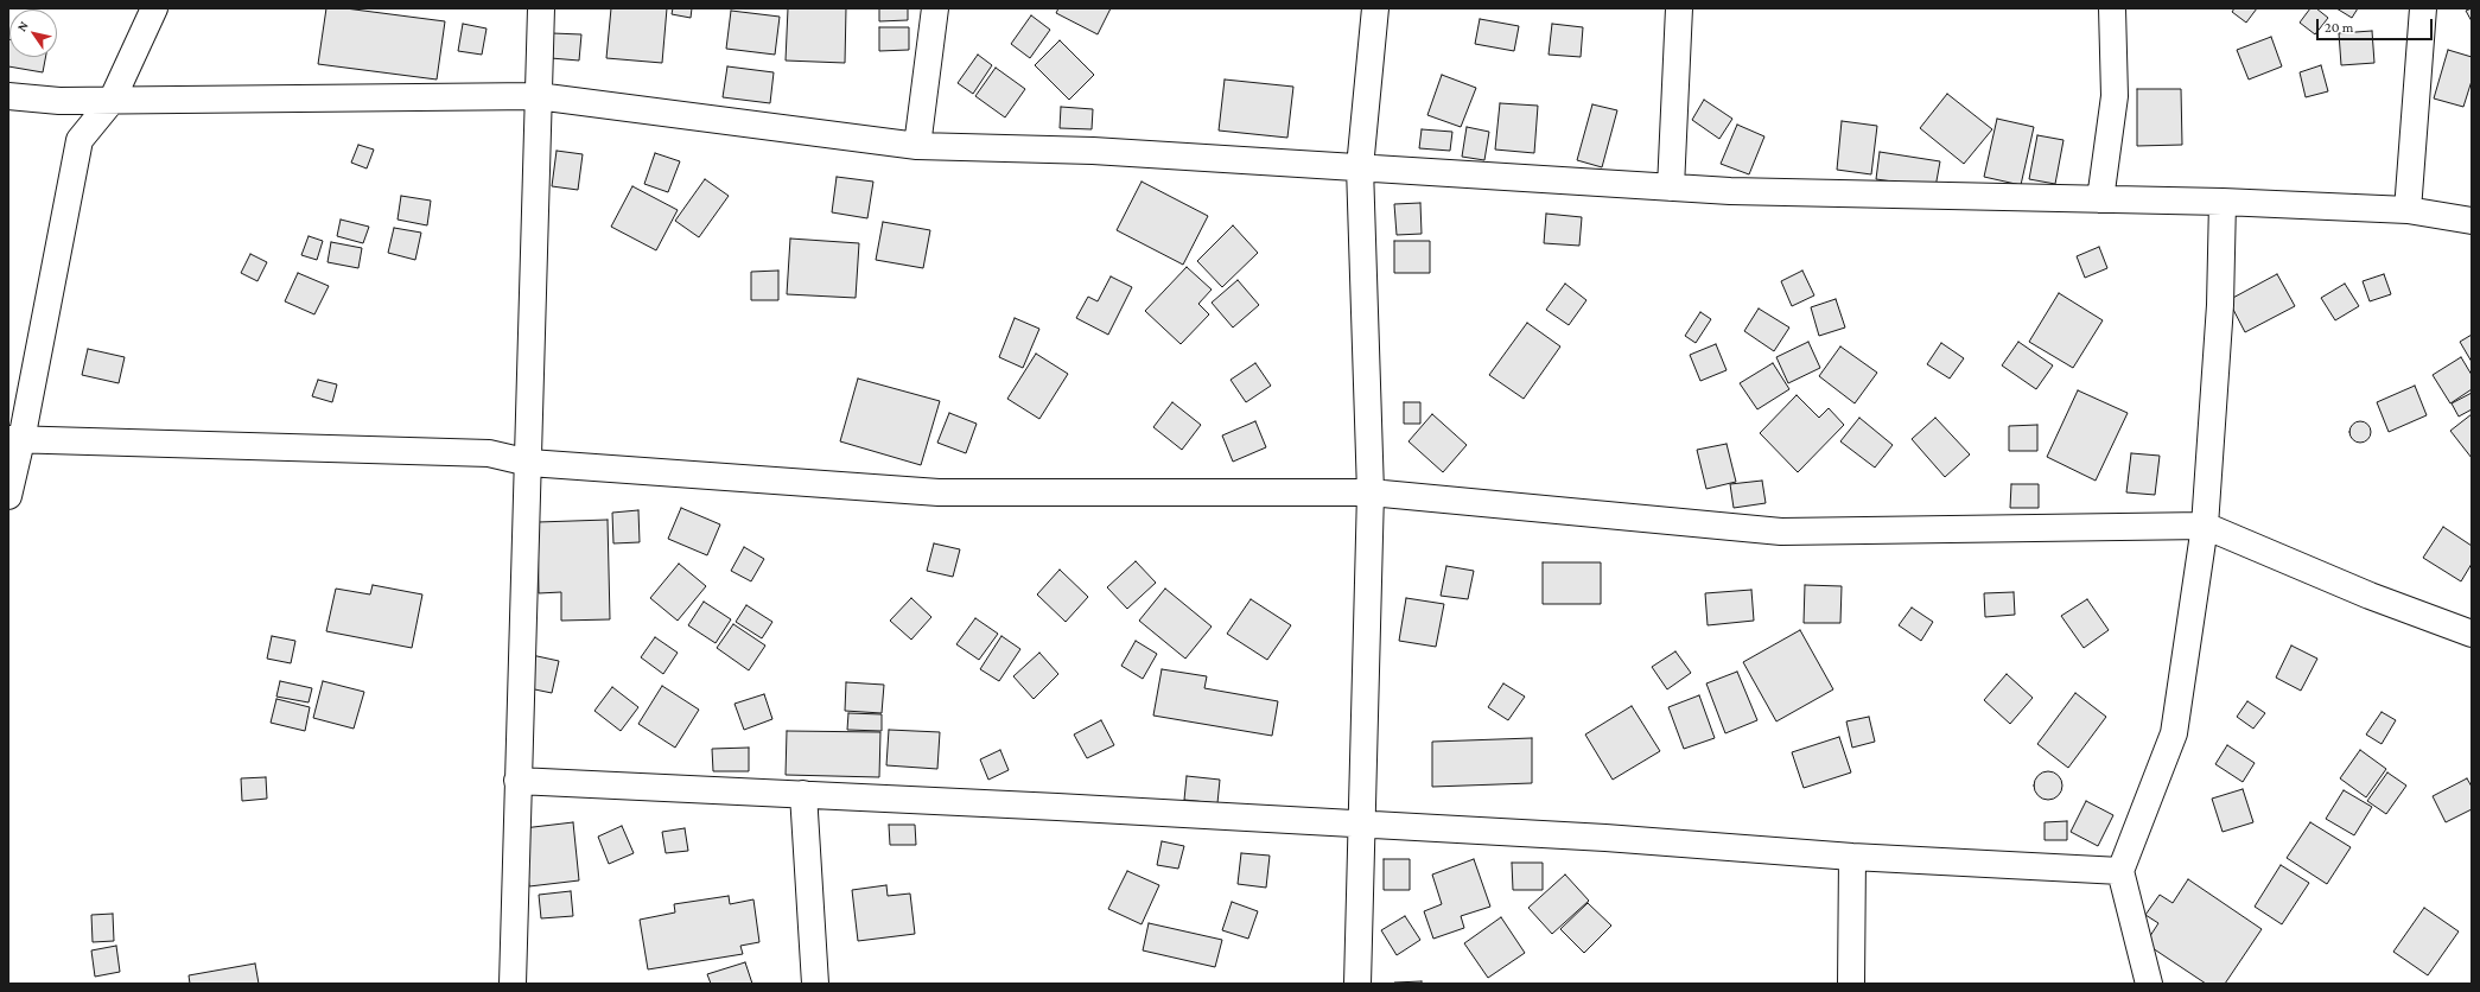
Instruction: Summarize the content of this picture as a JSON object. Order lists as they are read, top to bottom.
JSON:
{
  "scale_bar": "20 m",
  "north": "top left"
}
